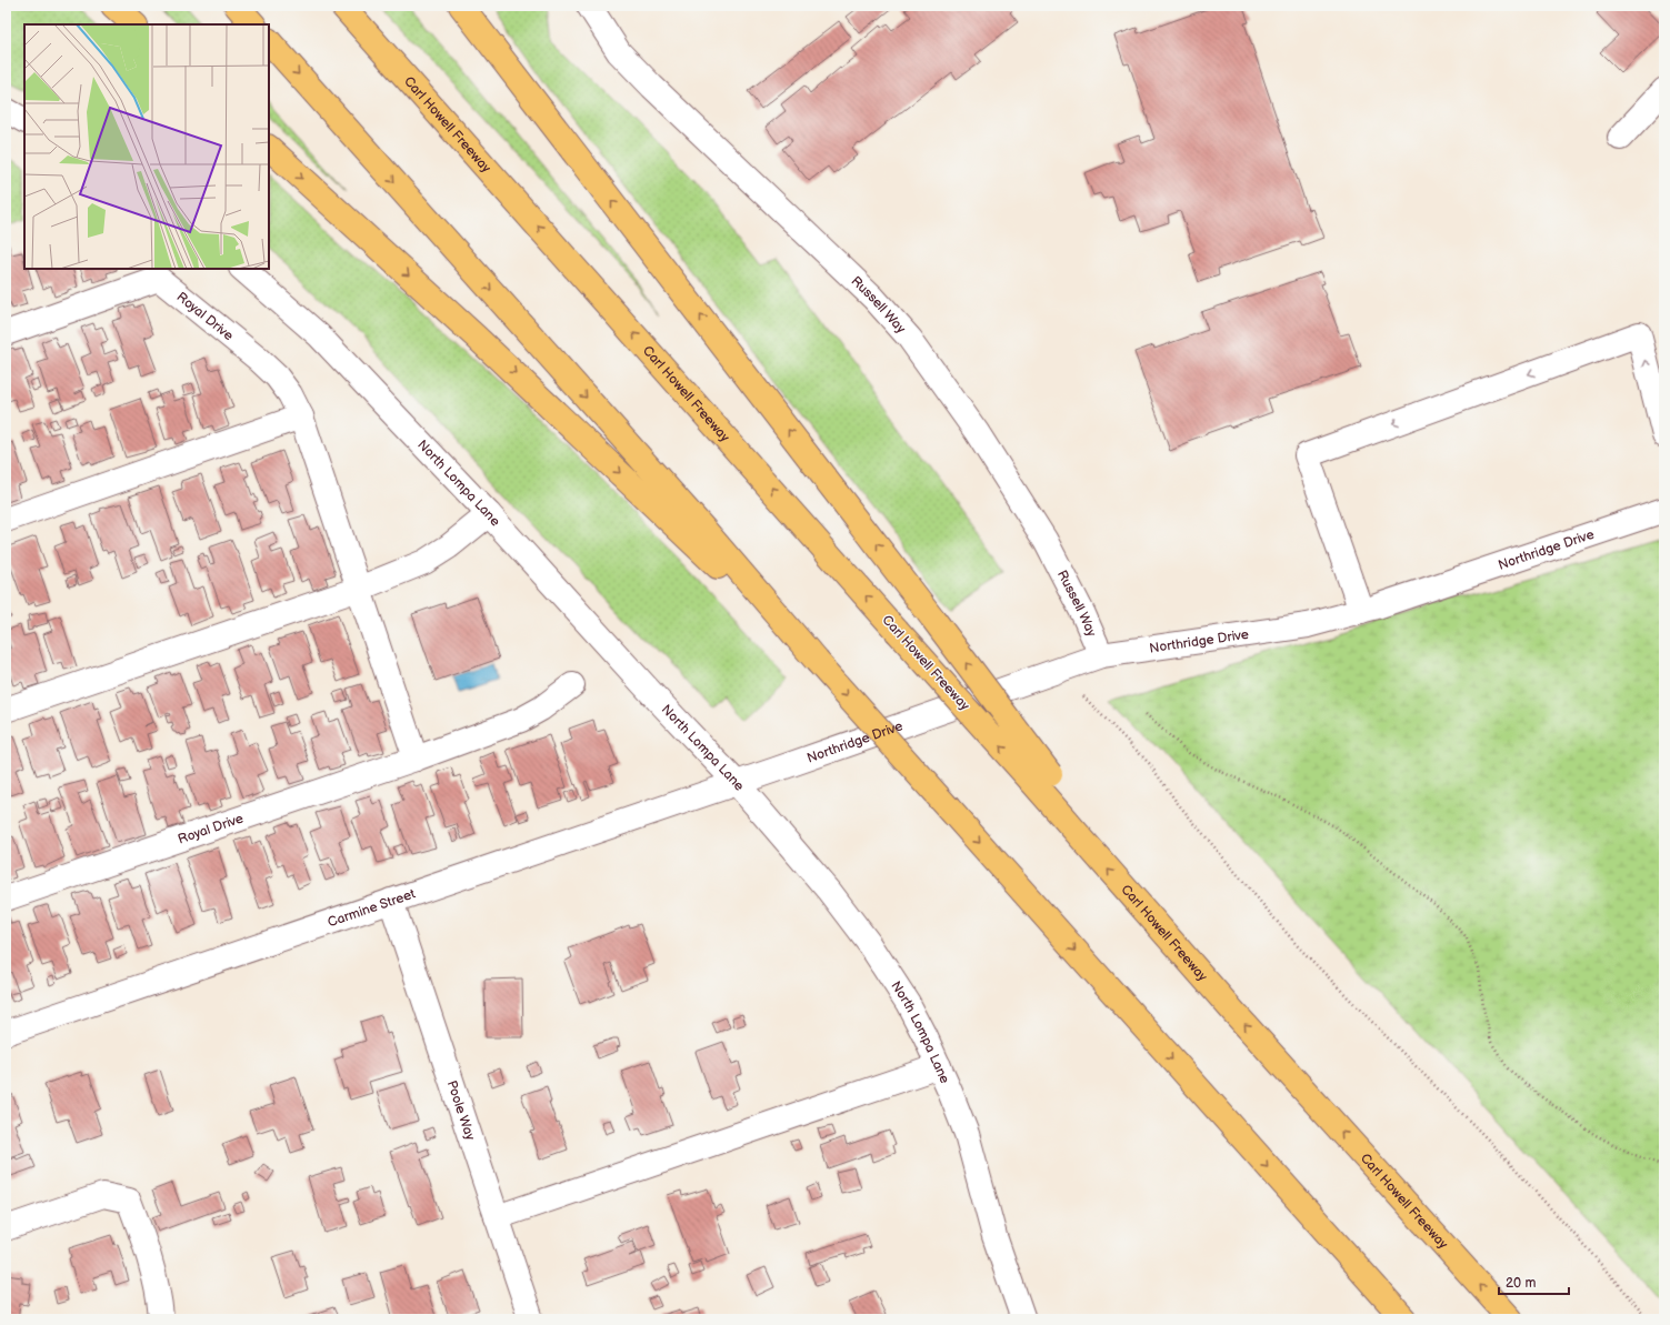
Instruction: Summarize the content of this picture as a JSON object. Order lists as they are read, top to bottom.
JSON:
{
  "streets": {
    "highway": ["Carl Howell Freeway"],
    "street": [
      "Russell Way",
      "Royal Drive",
      "North Lompa Lane",
      "Northridge Drive",
      "Carmine Street",
      "Poole Way"
    ]
  },
  "crossings": [
    ["Russell Way", "Northridge Drive"],
    ["North Lompa Lane", "Northridge Drive"],
    ["North Lompa Lane", "Carmine Street"],
    ["Northridge Drive", "Carmine Street"],
    ["Carmine Street", "Poole Way"]
  ],
  "scale_bar": "20 m"
}
